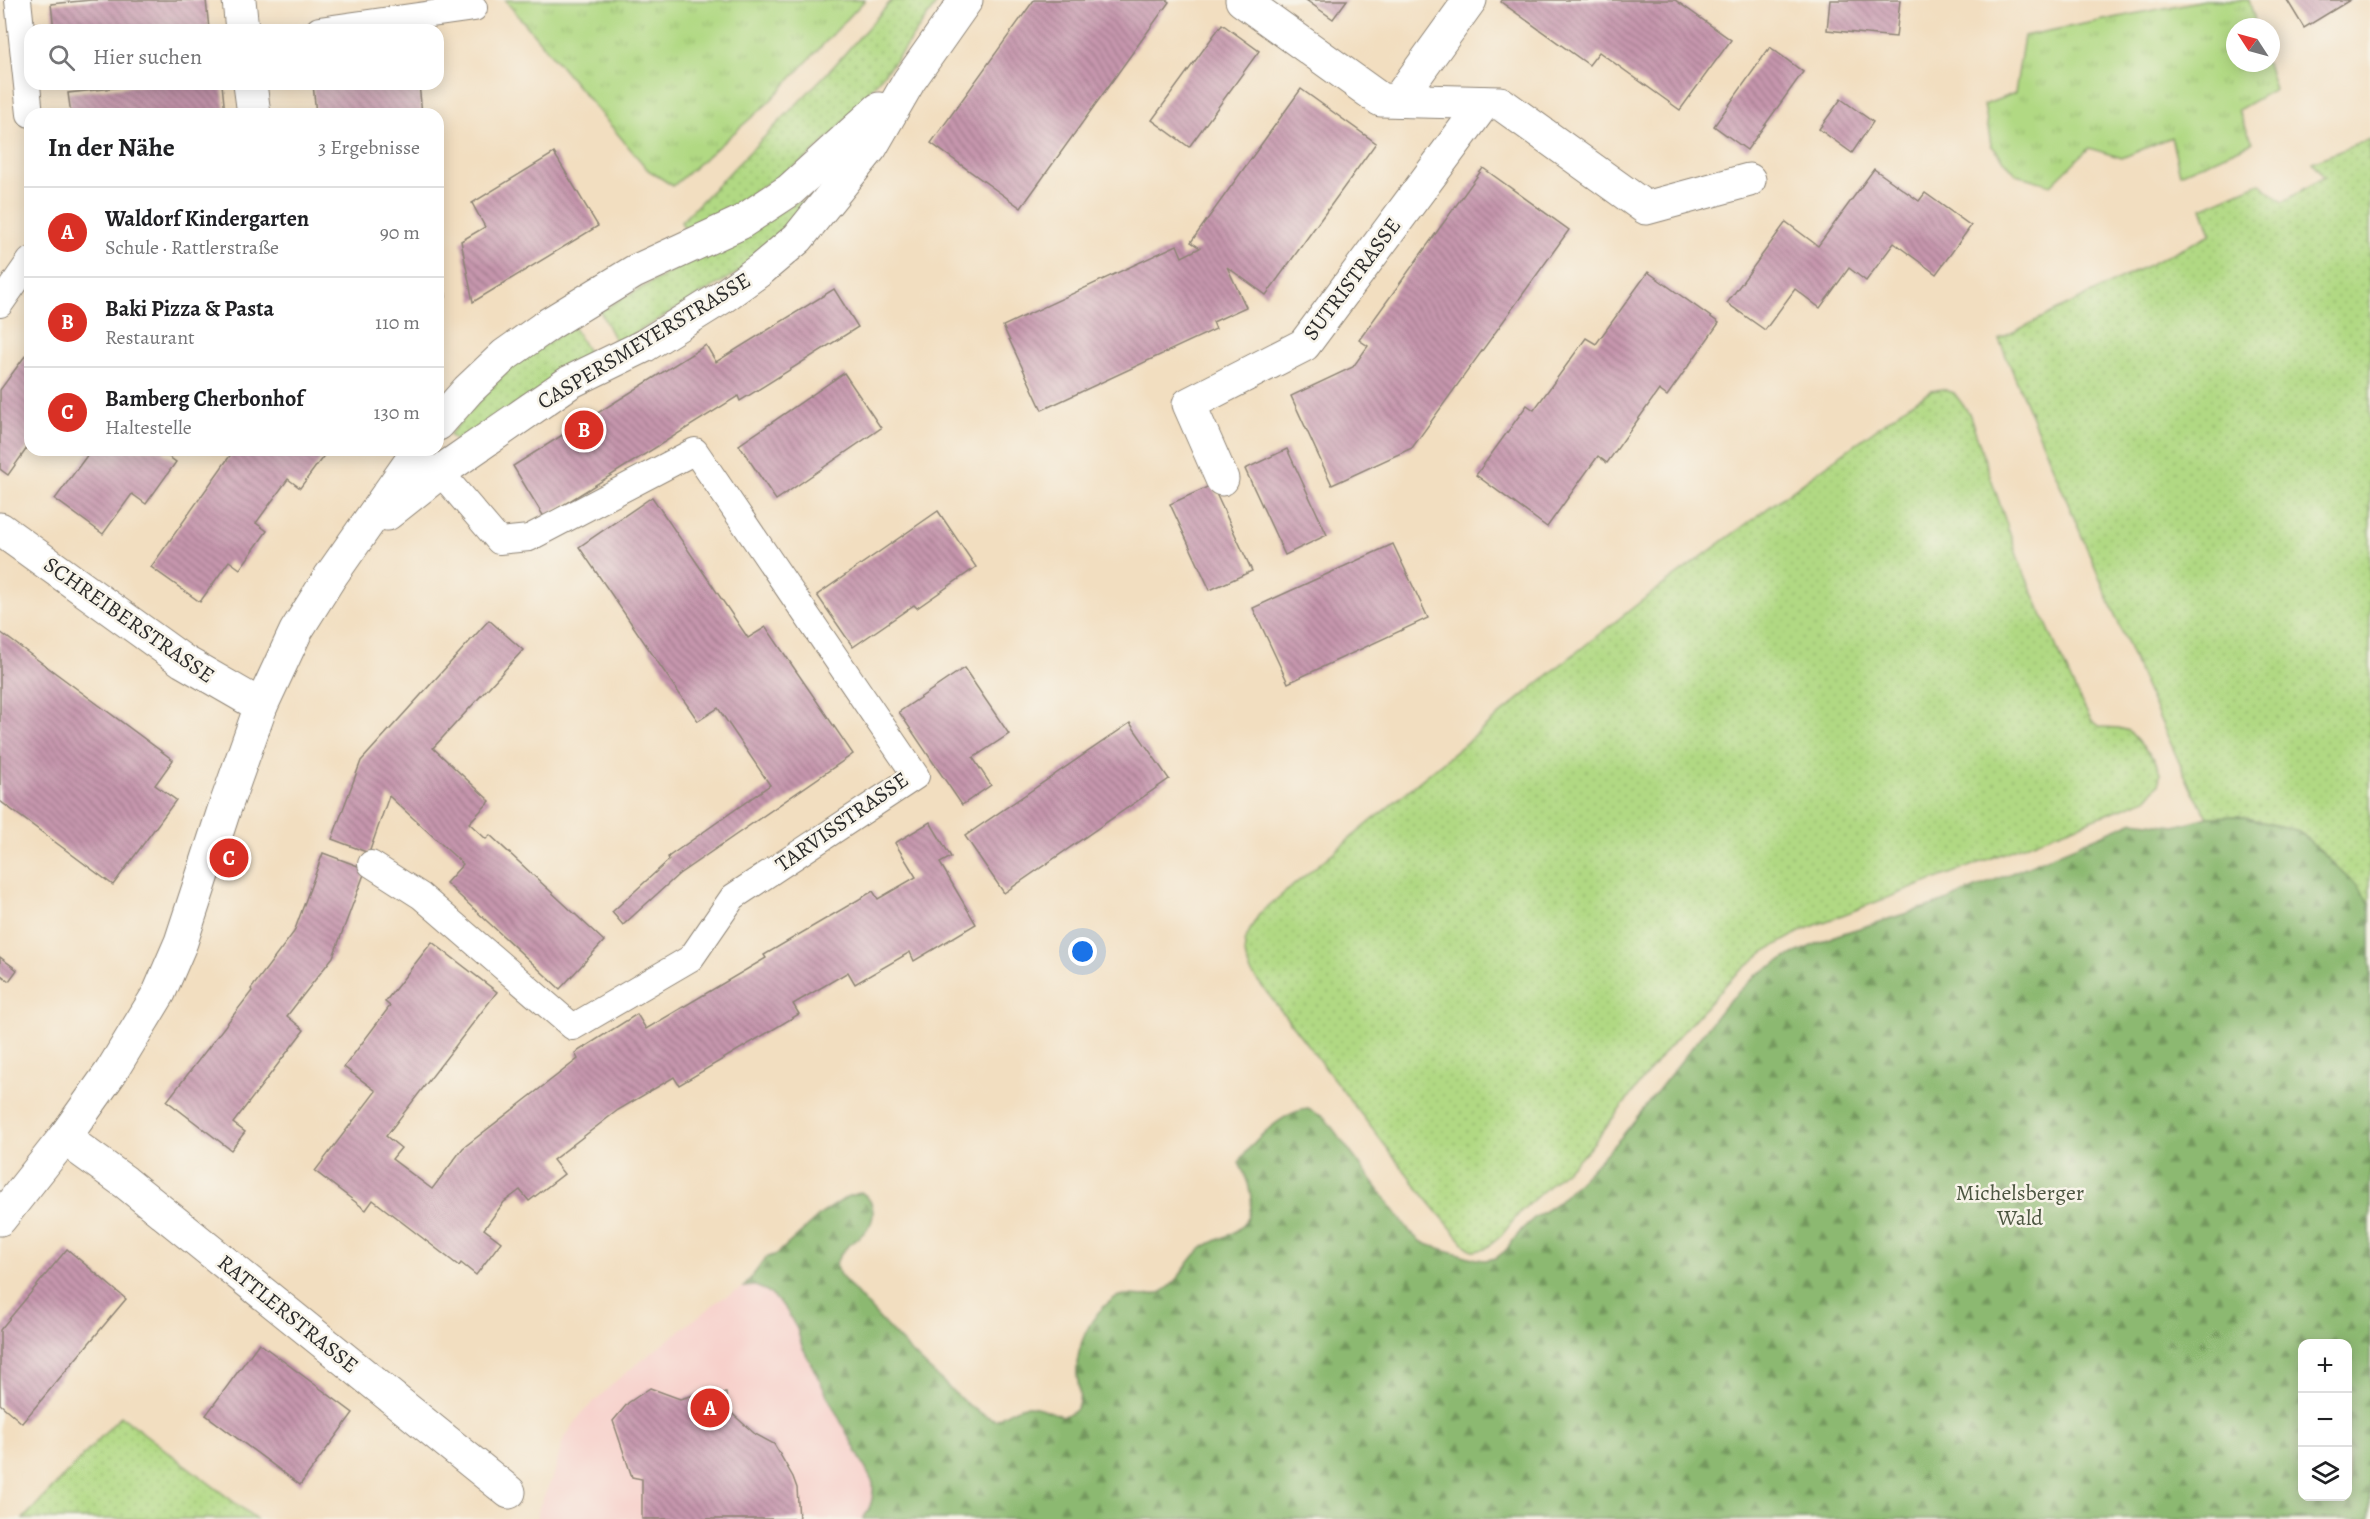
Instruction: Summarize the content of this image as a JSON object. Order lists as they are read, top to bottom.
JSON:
{
  "streets": {
    "street": [
      "SUTRISTRASSE",
      "CASPERSMEYERSTRASSE",
      "SCHREIBERSTRASSE",
      "RATTLERSTRASSE"
    ],
    "lane": ["TARVISSTRASSE"]
  },
  "crossings": [
    ["CASPERSMEYERSTRASSE", "SCHREIBERSTRASSE"],
    ["CASPERSMEYERSTRASSE", "TARVISSTRASSE"],
    ["CASPERSMEYERSTRASSE", "RATTLERSTRASSE"]
  ],
  "parks": ["Michelsberger Wald"],
  "north": "top left",
  "page": {
    "search": "Hier suchen",
    "heading": ["In der Nähe", "3 Ergebnisse"],
    "list": [
      {
        "mark": "A",
        "name": "Waldorf Kindergarten",
        "note": "Schule · Rattlerstraße",
        "value": "90 m"
      },
      {
        "mark": "B",
        "name": "Baki Pizza & Pasta",
        "note": "Restaurant",
        "value": "110 m"
      },
      {
        "mark": "C",
        "name": "Bamberg Cherbonhof",
        "note": "Haltestelle",
        "value": "130 m"
      }
    ],
    "pins": ["B", "C", "A"],
    "map_buttons": ["+", "−"]
  }
}
